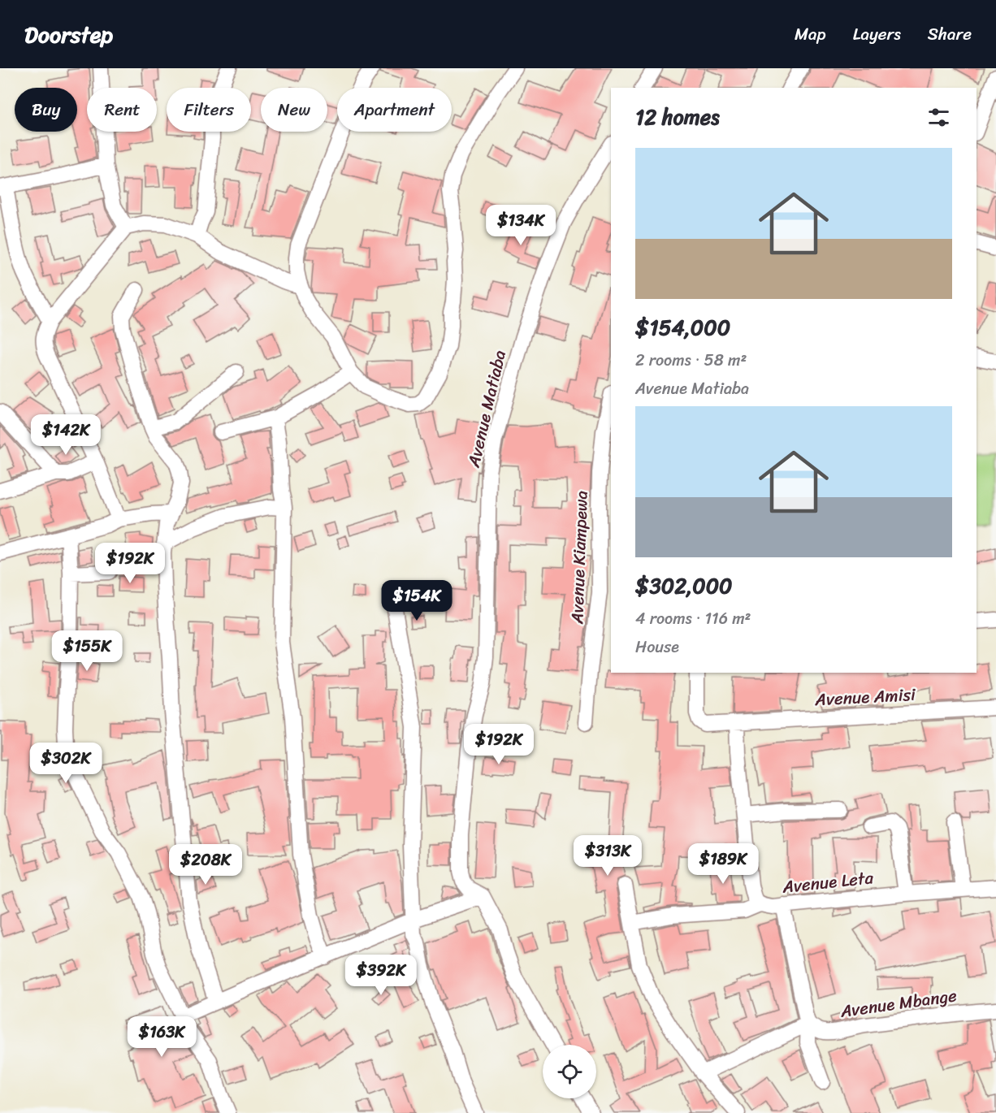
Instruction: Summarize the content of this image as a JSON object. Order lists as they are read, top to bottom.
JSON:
{
  "streets": {
    "street": [
      "Avenue Matiaba",
      "Avenue Kiampewa",
      "Avenue Amisi",
      "Avenue Leta",
      "Avenue Mbange"
    ]
  },
  "crossings": [
    ["Avenue Amisi", "Avenue Leta"]
  ],
  "page": {
    "header": "Doorstep",
    "nav": ["Map", "Layers", "Share"],
    "chip": [
      "Buy",
      "Rent",
      "Filters",
      "New",
      "Apartment"
    ],
    "heading": "12 homes",
    "list": [
      {
        "name": "$154,000",
        "note": "2 rooms · 58 m² · Avenue Matiaba"
      },
      {
        "name": "$302,000",
        "note": "4 rooms · 116 m² · House"
      }
    ],
    "price": [
      "$134K",
      "$142K",
      "$192K",
      "$154K",
      "$155K",
      "$192K",
      "$302K",
      "$313K",
      "$189K",
      "$208K",
      "$392K",
      "$163K"
    ]
  }
}
